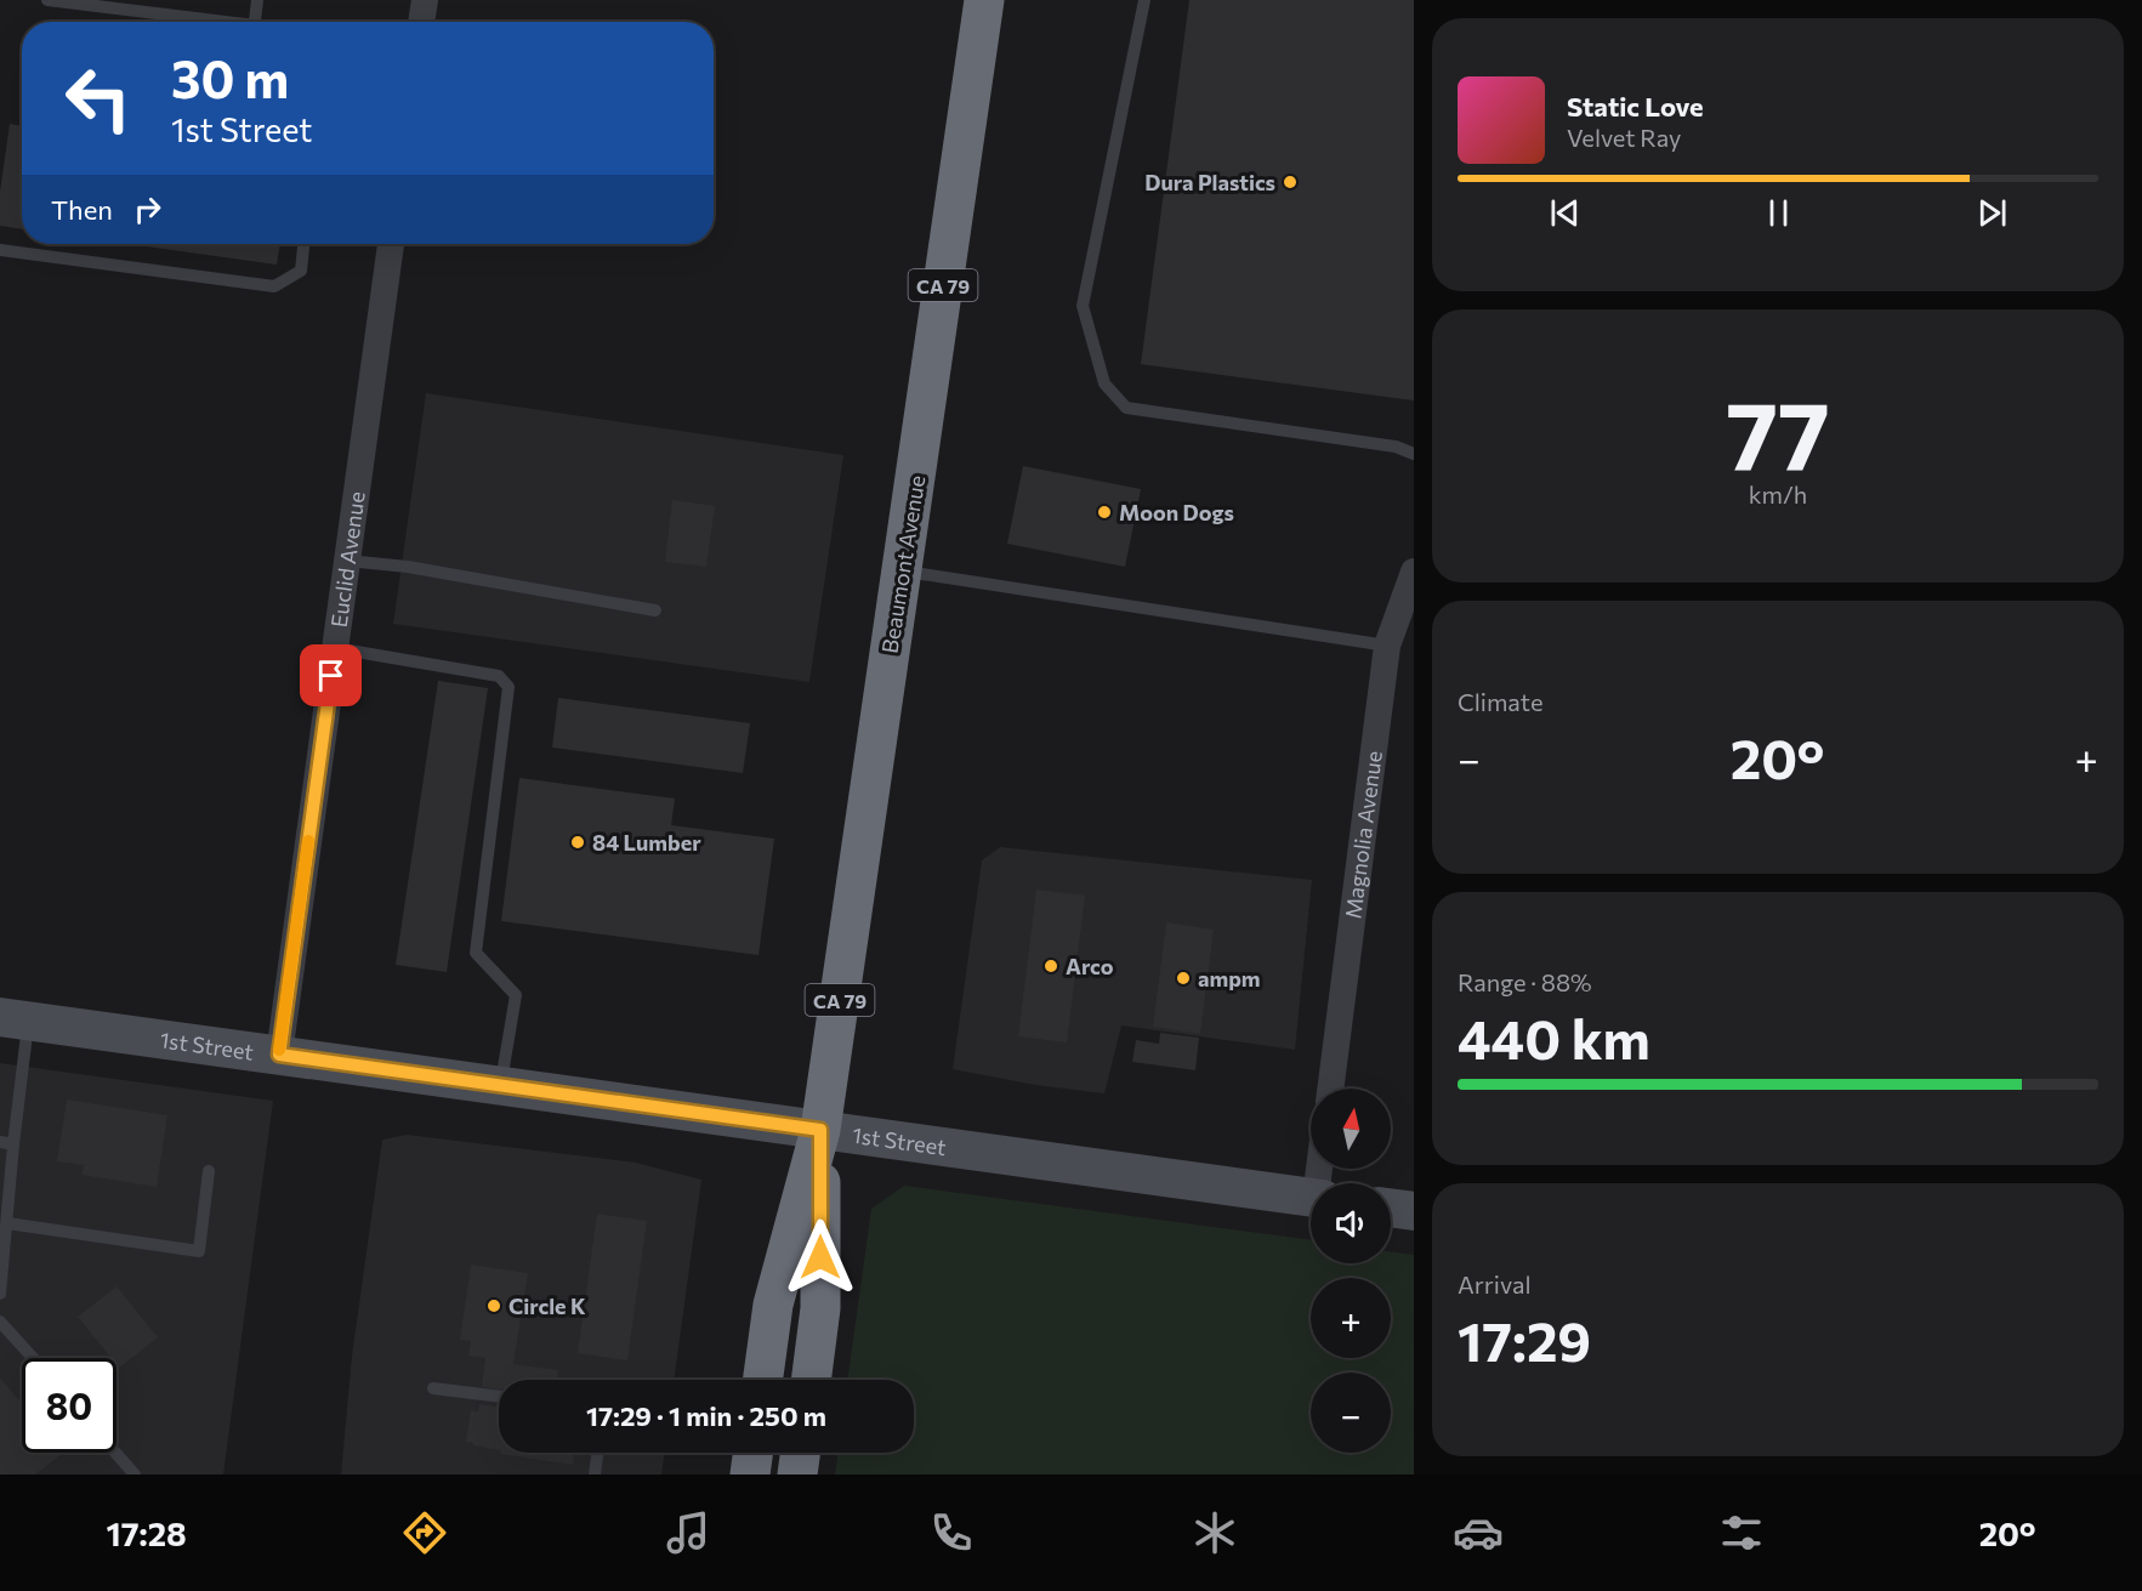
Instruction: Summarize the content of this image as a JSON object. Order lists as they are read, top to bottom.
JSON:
{
  "streets": {
    "highway": ["CA 79", "Beaumont Avenue"],
    "street": ["Euclid Avenue", "Magnolia Avenue", "1st Street"]
  },
  "crossings": [
    ["CA 79", "Beaumont Avenue"],
    ["CA 79", "1st Street"],
    ["Euclid Avenue", "1st Street"],
    ["Beaumont Avenue", "1st Street"]
  ],
  "places": [
    "Dura Plastics",
    "Moon Dogs",
    "84 Lumber",
    "Arco",
    "ampm",
    "Circle K"
  ],
  "north": "top",
  "page": {
    "turn": ["30 m", "1st Street"],
    "song": ["Static Love", "Velvet Ray"],
    "then": "Then",
    "tile": [
      ["77", "km/h"],
      "Climate",
      ["Range · 88%", "440 km"],
      ["Arrival", "17:29"]
    ],
    "heat": ["−", "20°", "+"],
    "map_buttons": ["+", "−"],
    "limit": "80",
    "trip": "17:29 · 1 min · 250 m",
    "tabs": ["17:28", "20°"]
  }
}
